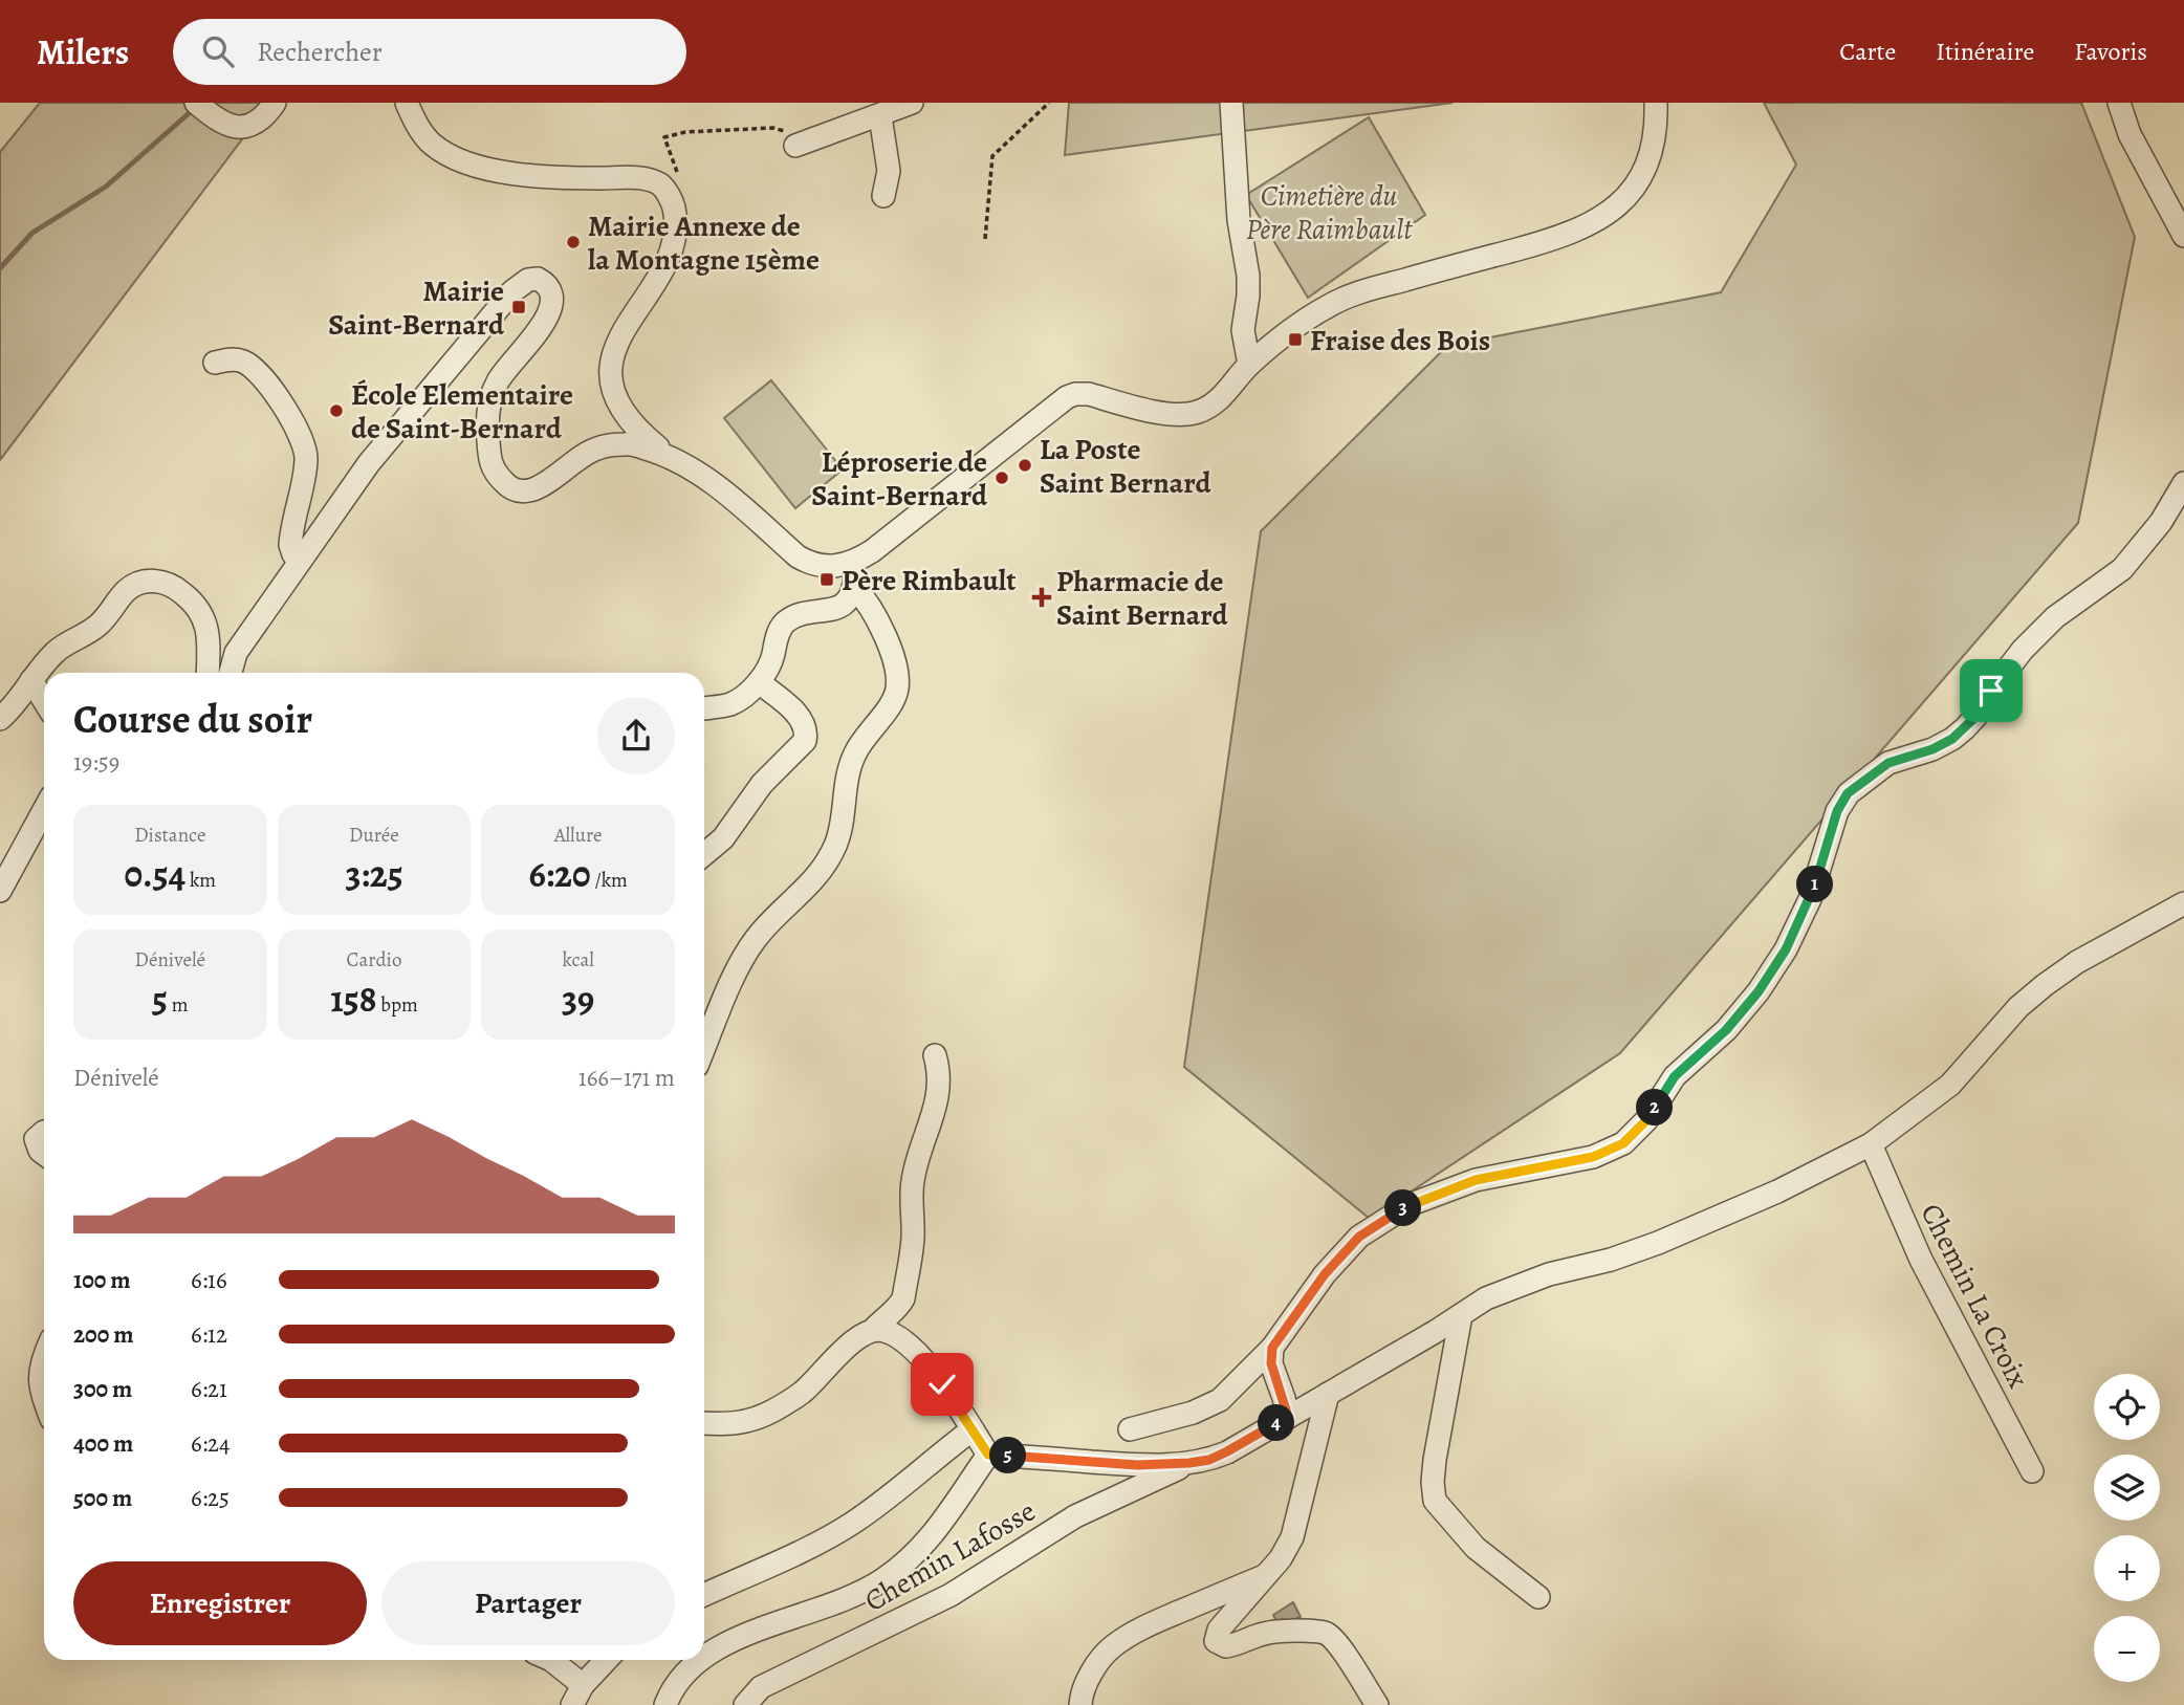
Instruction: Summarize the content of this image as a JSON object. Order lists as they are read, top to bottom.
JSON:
{
  "streets": {
    "street": ["Chemin La Croix", "Chemin Lafosse"]
  },
  "parks": ["Cimetière du Père Raimbault"],
  "places": {
    "other": [
      "Mairie Annexe de la Montagne 15ème",
      "École Elementaire de Saint-Bernard",
      "La Poste Saint Bernard",
      "Léproserie de Saint-Bernard"
    ],
    "transit": ["Mairie Saint-Bernard", "Fraise des Bois", "Père Rimbault"],
    "health": ["Pharmacie de Saint Bernard"]
  },
  "page": {
    "header": "Milers",
    "search": "Rechercher",
    "nav": ["Carte", "Itinéraire", "Favoris"],
    "heading": ["Course du soir", "19:59"],
    "stats": [
      ["Distance", "0.54 km"],
      ["Durée", "3:25"],
      ["Allure", "6:20 /km"],
      ["Dénivelé", "5 m"],
      ["Cardio", "158 bpm"],
      ["kcal", "39"]
    ],
    "pins": [
      "1",
      "2",
      "3",
      "4",
      "5"
    ],
    "chart": ["Dénivelé", "166–171 m"],
    "list": [
      {
        "name": "100 m",
        "note": "6:16"
      },
      {
        "name": "200 m",
        "note": "6:12"
      },
      {
        "name": "300 m",
        "note": "6:21"
      },
      {
        "name": "400 m",
        "note": "6:24"
      },
      {
        "name": "500 m",
        "note": "6:25"
      }
    ],
    "map_buttons": ["+", "−"],
    "buttons": ["Enregistrer", "Partager"]
  }
}
